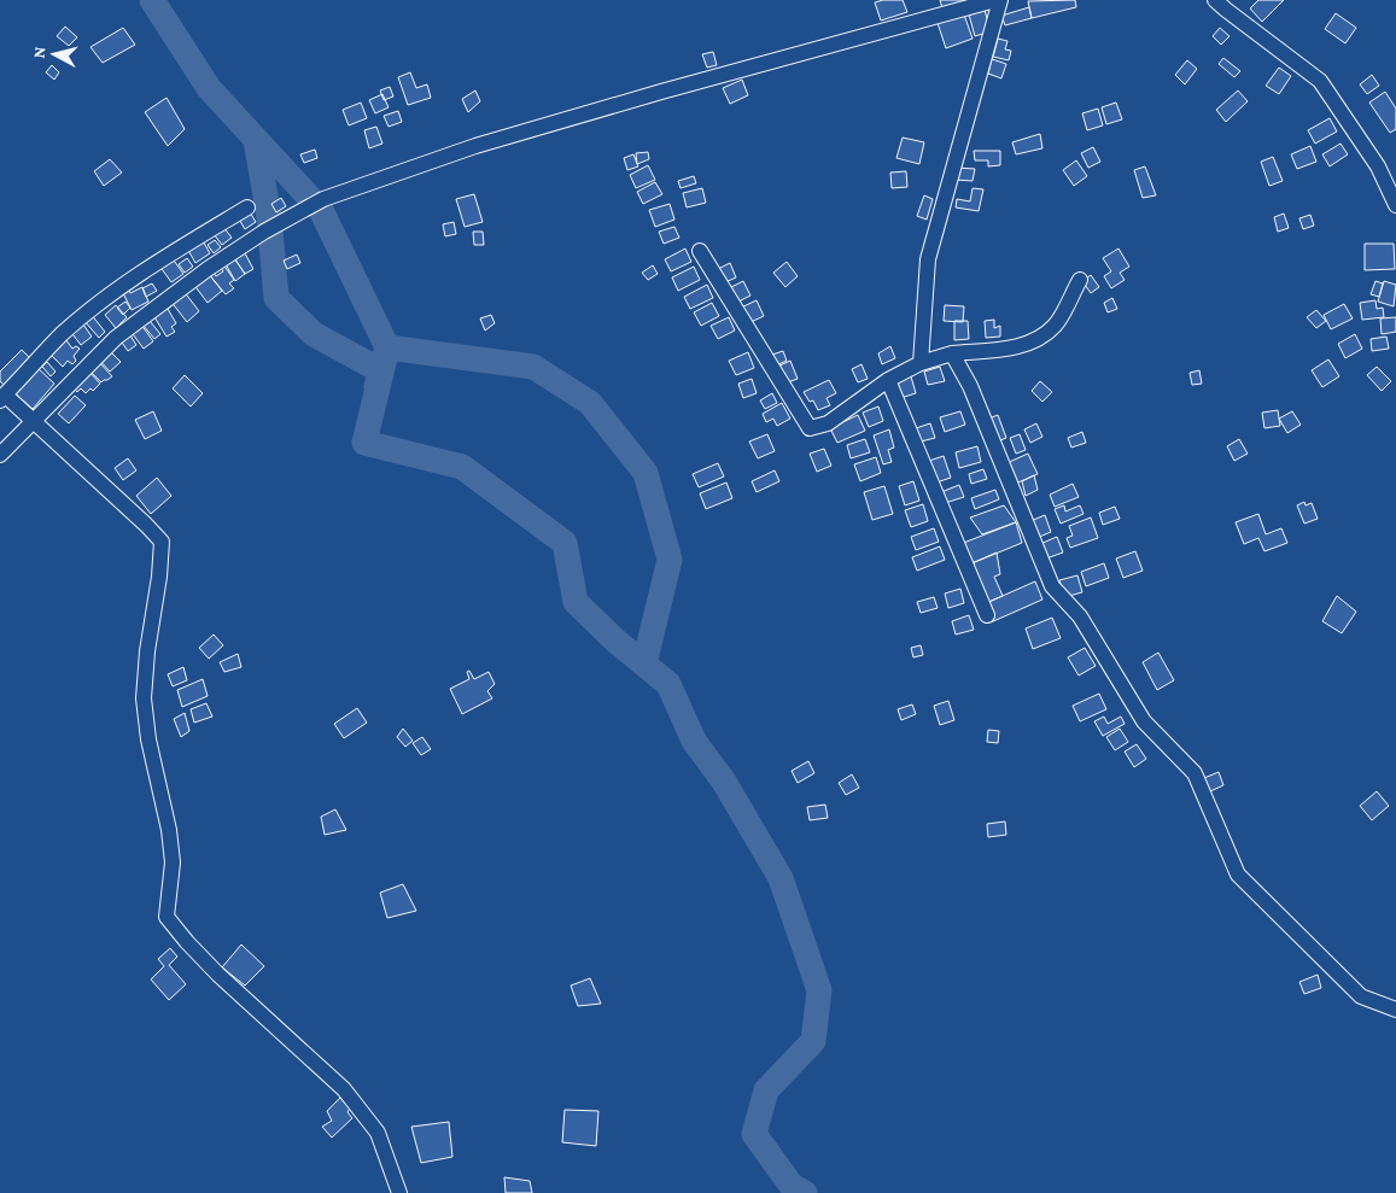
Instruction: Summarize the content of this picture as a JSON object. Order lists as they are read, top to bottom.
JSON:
{
  "north": "left"
}
